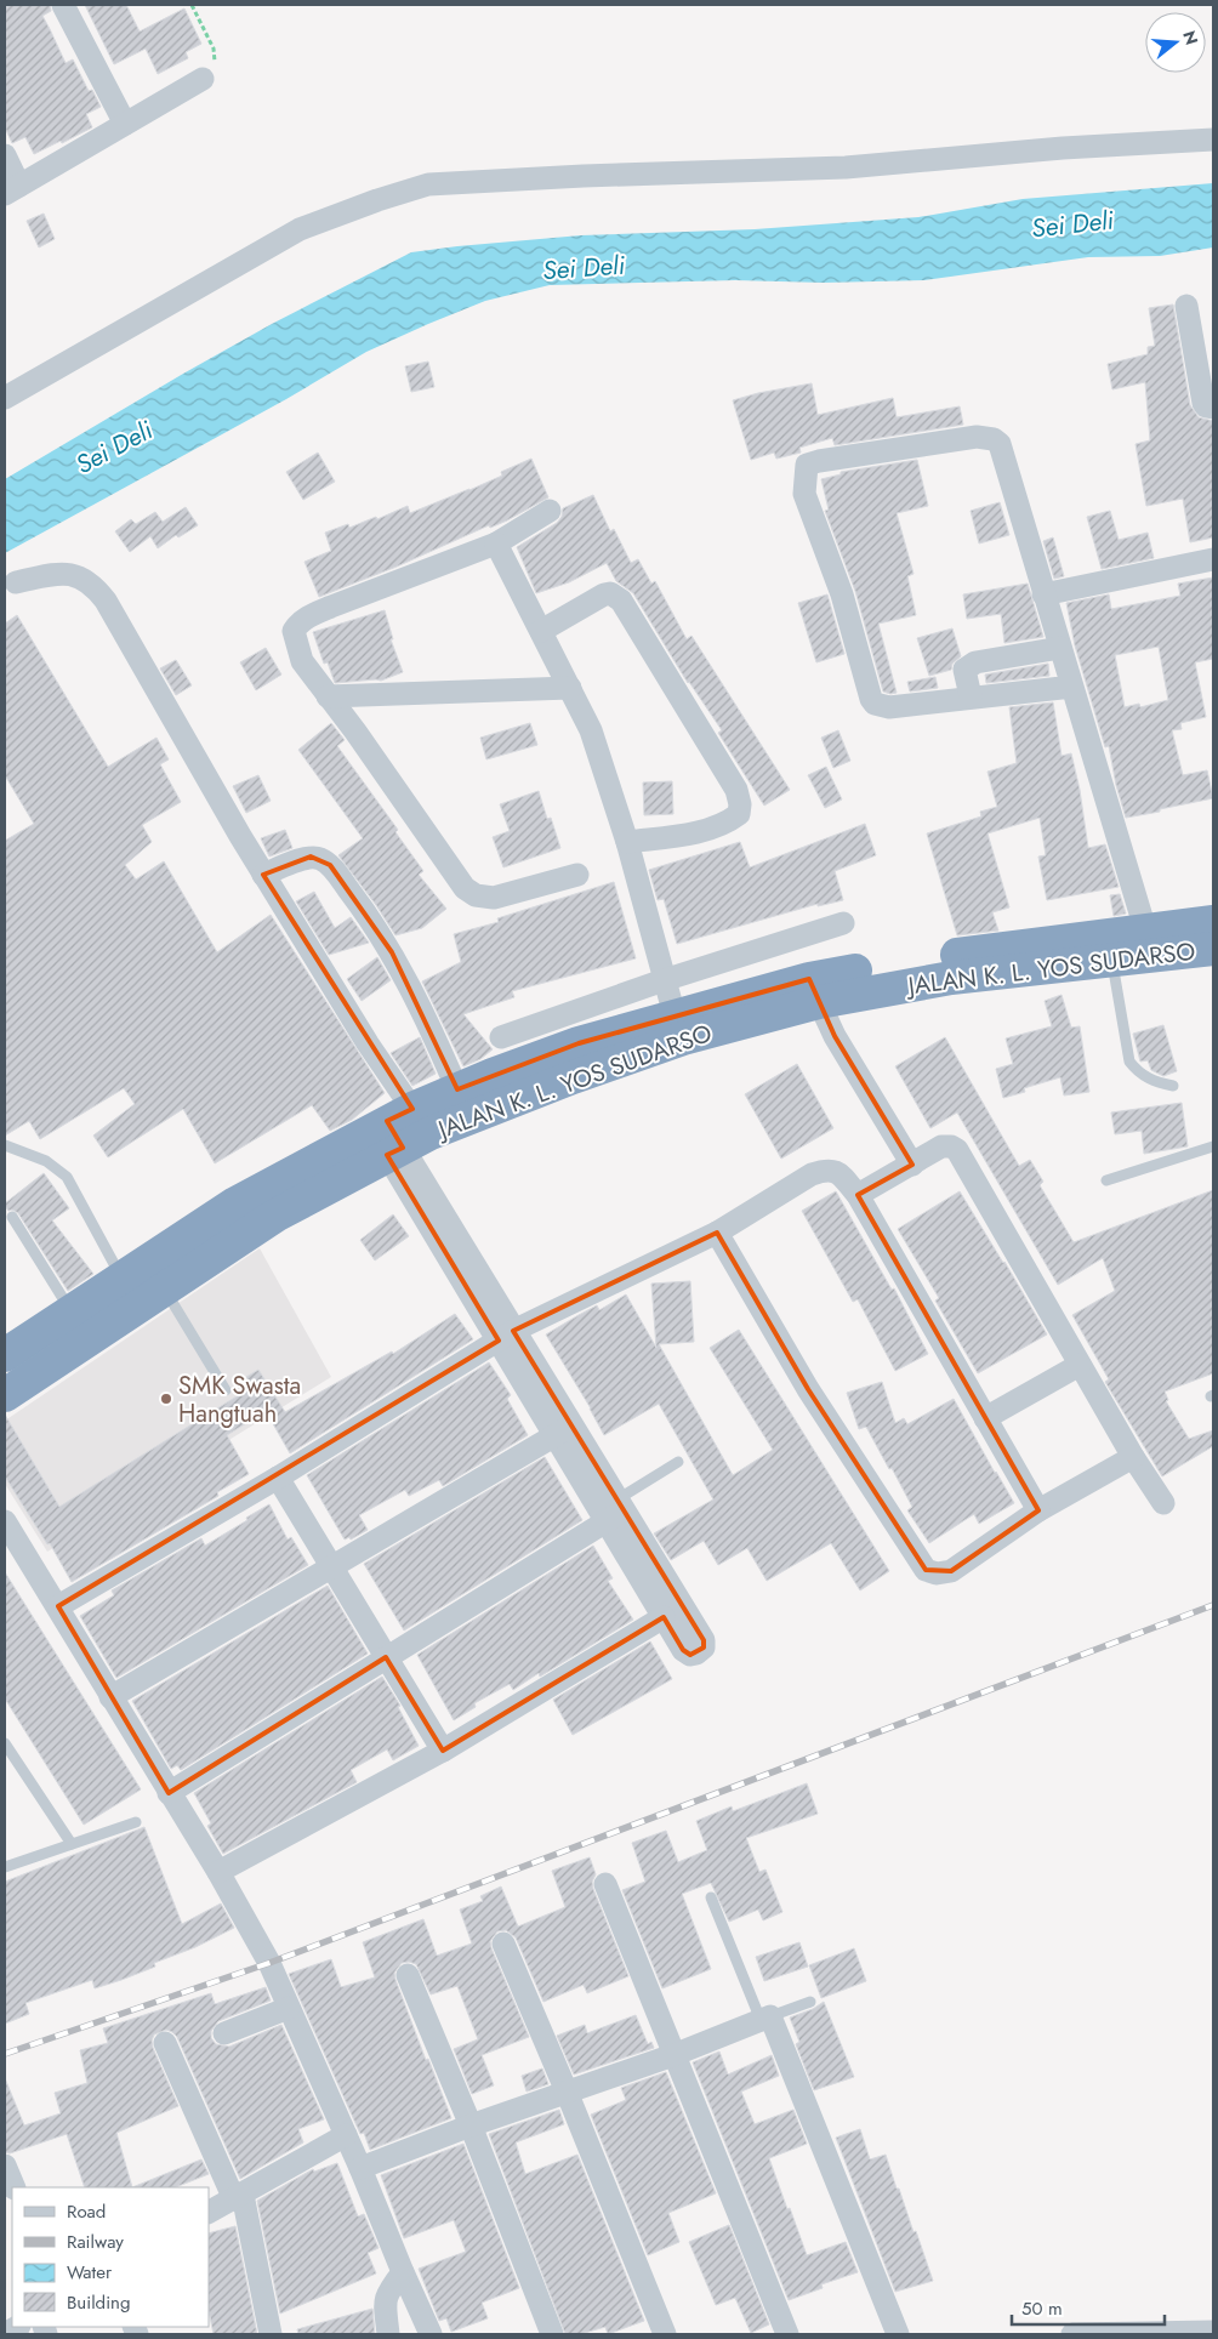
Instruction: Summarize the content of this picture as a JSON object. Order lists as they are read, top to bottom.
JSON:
{
  "streets": {
    "highway": ["JALAN K. L. YOS SUDARSO"]
  },
  "water": ["Sei Deli"],
  "places": ["SMK Swasta Hangtuah"],
  "legend": [
    "Road",
    "Railway",
    "Water",
    "Building"
  ],
  "scale_bar": "50 m",
  "north": "right"
}
